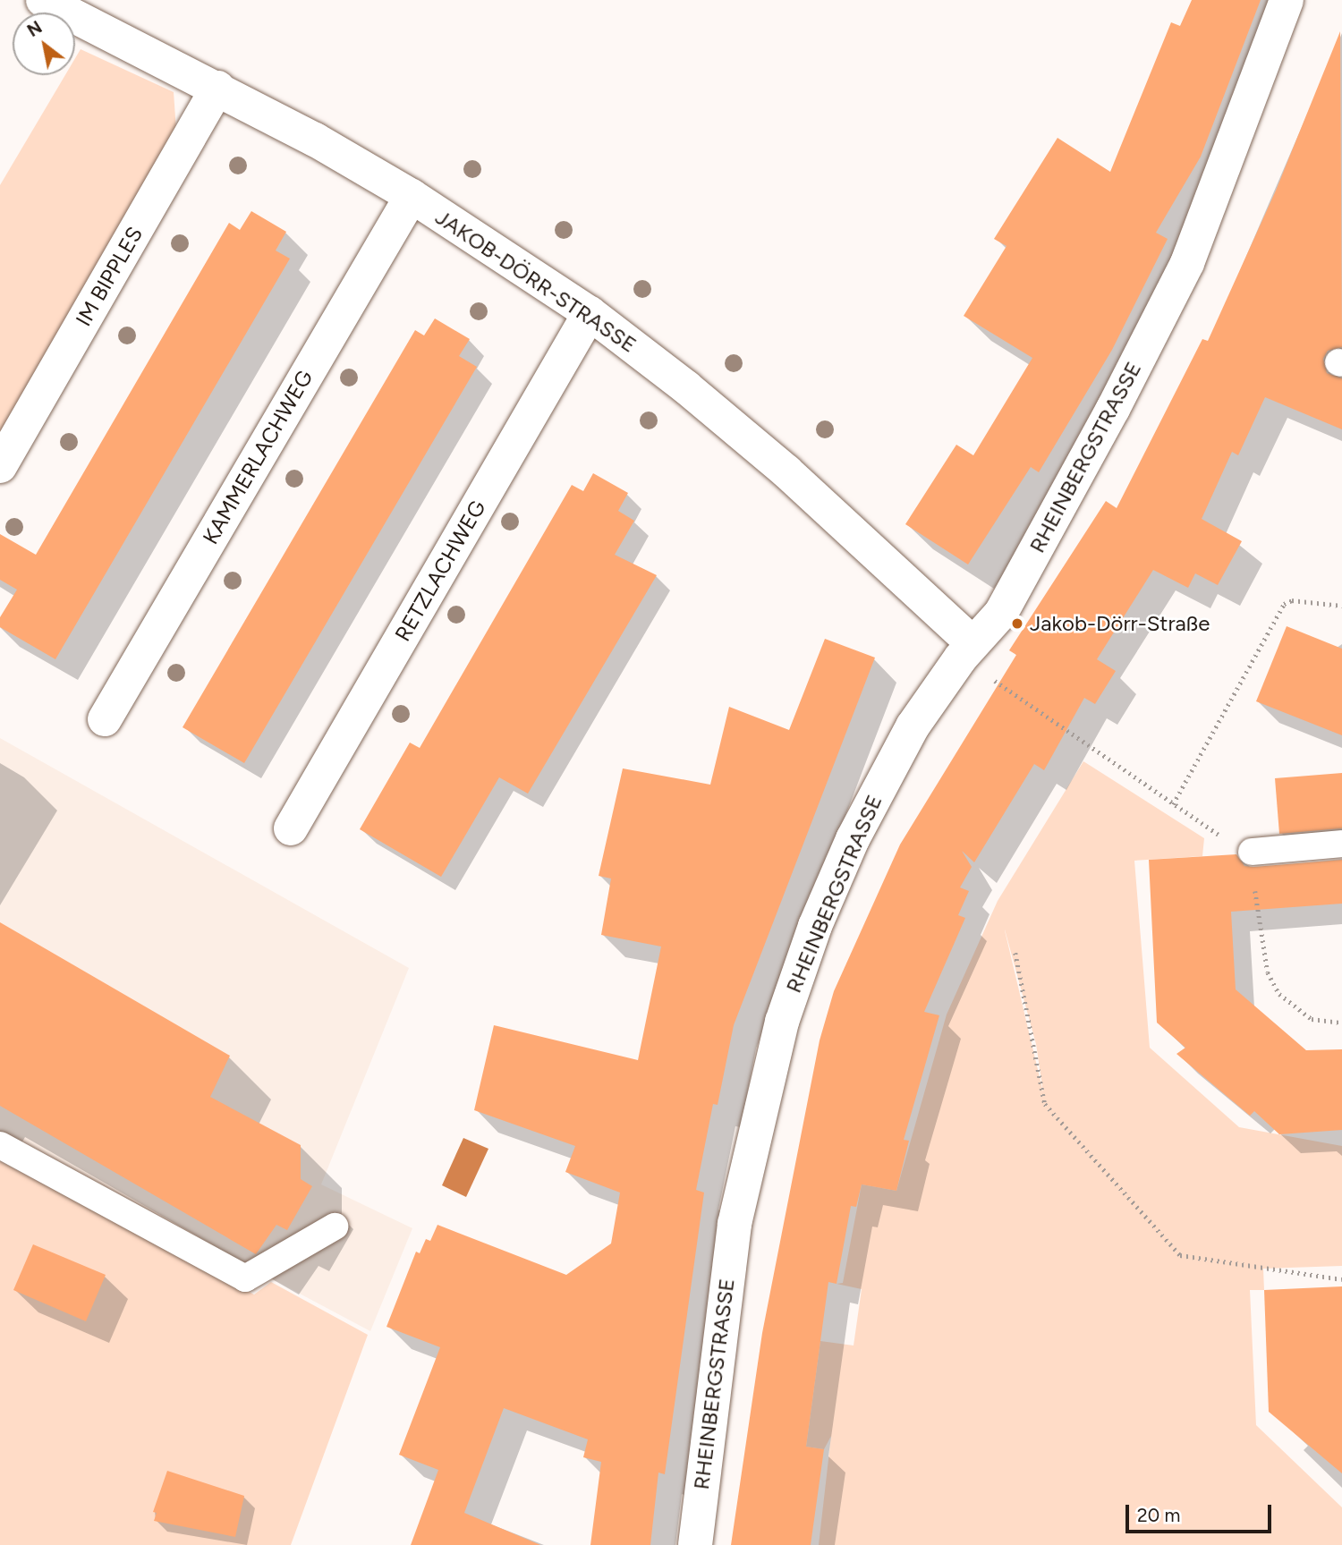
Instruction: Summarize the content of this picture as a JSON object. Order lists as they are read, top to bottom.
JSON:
{
  "streets": {
    "street": [
      "IM BIPPLES",
      "JAKOB-DÖRR-STRASSE",
      "KAMMERLACHWEG",
      "RHEINBERGSTRASSE",
      "RETZLACHWEG"
    ]
  },
  "crossings": [
    ["IM BIPPLES", "JAKOB-DÖRR-STRASSE"],
    ["JAKOB-DÖRR-STRASSE", "KAMMERLACHWEG"],
    ["JAKOB-DÖRR-STRASSE", "RHEINBERGSTRASSE"],
    ["JAKOB-DÖRR-STRASSE", "RETZLACHWEG"]
  ],
  "places": ["Jakob-Dörr-Straße"],
  "scale_bar": "20 m",
  "north": "top left"
}
